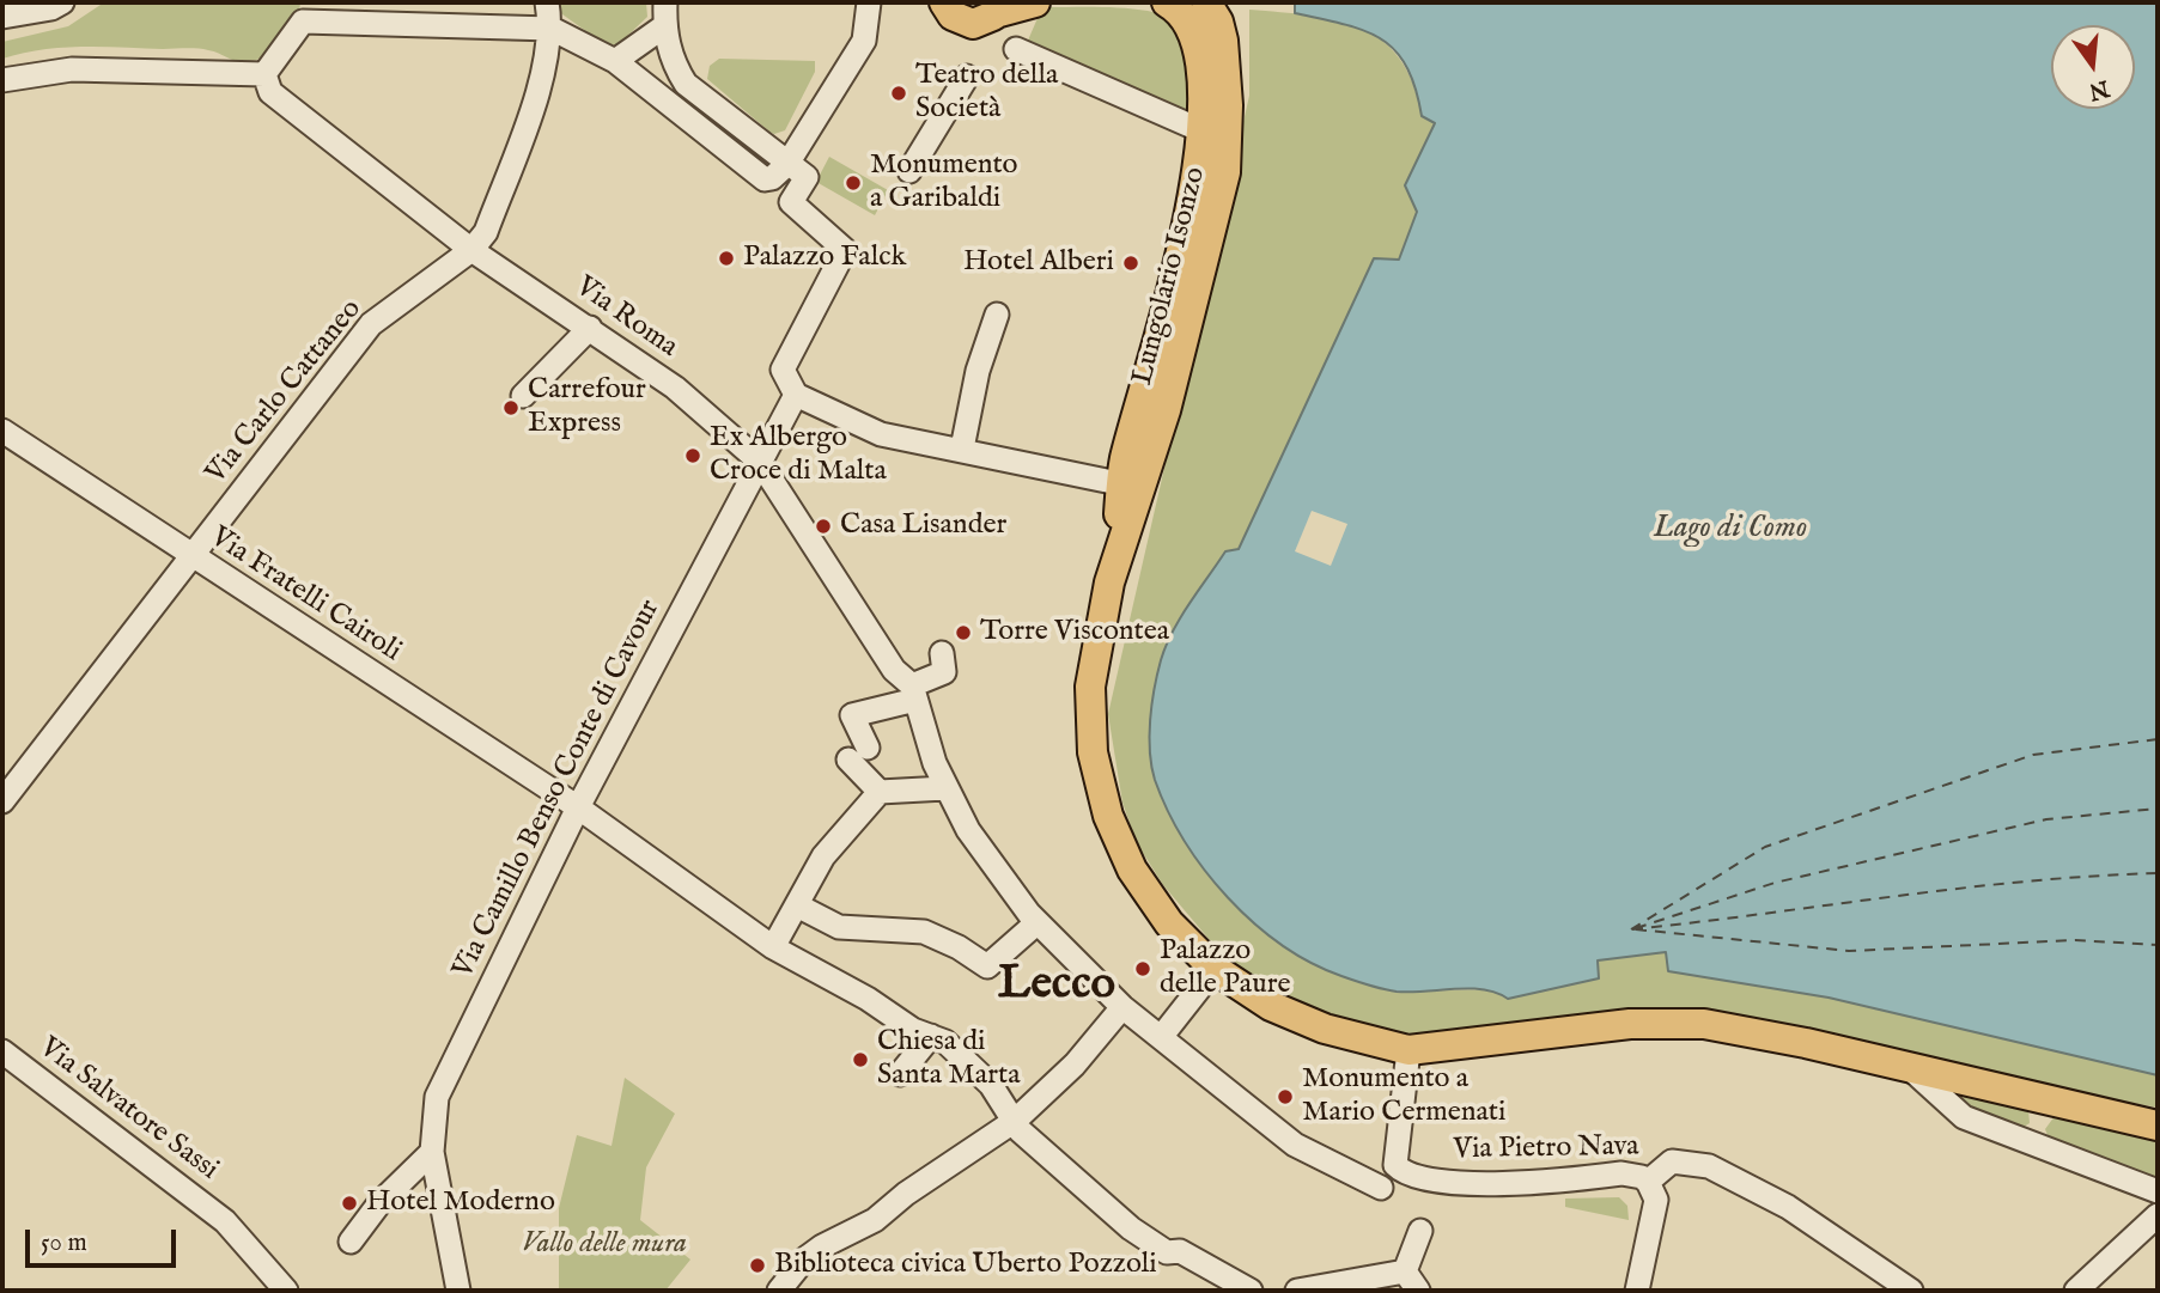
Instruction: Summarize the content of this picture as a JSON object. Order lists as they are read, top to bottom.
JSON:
{
  "streets": {
    "main road": ["Lungolario Isonzo"],
    "street": [
      "Via Roma",
      "Via Carlo Cattaneo",
      "Via Fratelli Cairoli",
      "Via Camillo Benso Conte di Cavour",
      "Via Salvatore Sassi",
      "Via Pietro Nava"
    ]
  },
  "crossings": [
    ["Lungolario Isonzo", "Via Pietro Nava"],
    ["Via Roma", "Via Carlo Cattaneo"],
    ["Via Roma", "Via Camillo Benso Conte di Cavour"],
    ["Via Carlo Cattaneo", "Via Fratelli Cairoli"],
    ["Via Fratelli Cairoli", "Via Camillo Benso Conte di Cavour"]
  ],
  "districts": ["Lecco"],
  "water": ["Lago di Como"],
  "parks": ["Vallo delle mura"],
  "places": [
    "Teatro della Società",
    "Monumento a Garibaldi",
    "Palazzo Falck",
    "Hotel Alberi",
    "Carrefour Express",
    "Ex Albergo Croce di Malta",
    "Casa Lisander",
    "Torre Viscontea",
    "Palazzo delle Paure",
    "Chiesa di Santa Marta",
    "Monumento a Mario Cermenati",
    "Hotel Moderno",
    "Biblioteca civica Uberto Pozzoli"
  ],
  "scale_bar": "50 m",
  "north": "bottom"
}
